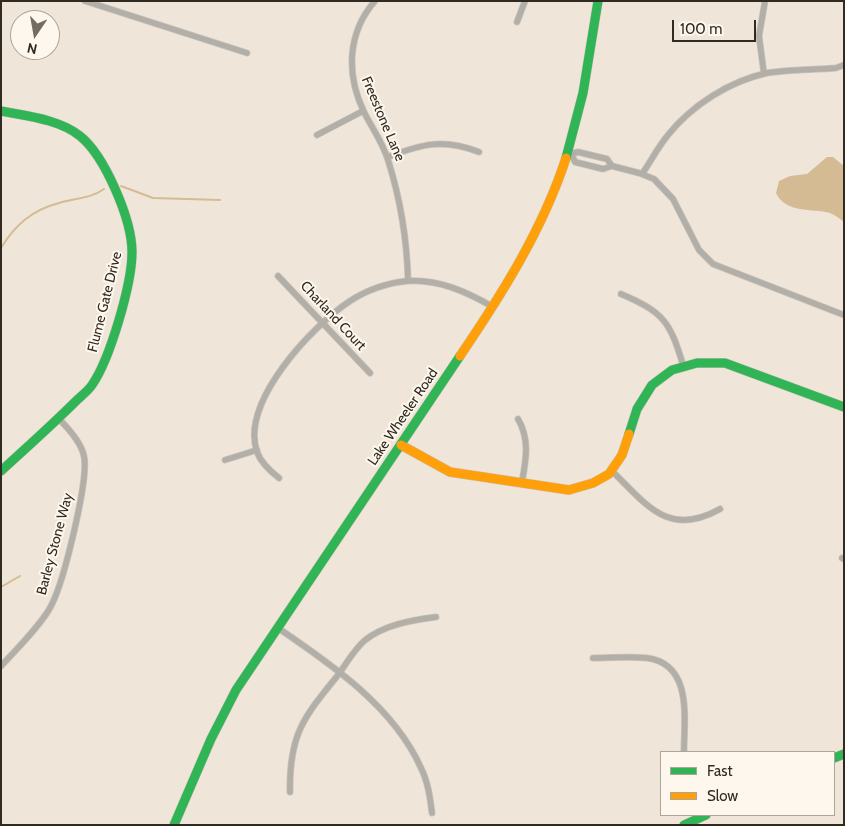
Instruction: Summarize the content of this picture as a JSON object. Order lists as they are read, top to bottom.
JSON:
{
  "streets": {
    "street": [
      "Freestone Lane",
      "Flume Gate Drive",
      "Charland Court",
      "Lake Wheeler Road",
      "Barley Stone Way"
    ]
  },
  "crossings": [
    ["Flume Gate Drive", "Barley Stone Way"]
  ],
  "legend": ["Fast", "Slow"],
  "scale_bar": "100 m",
  "north": "bottom"
}
